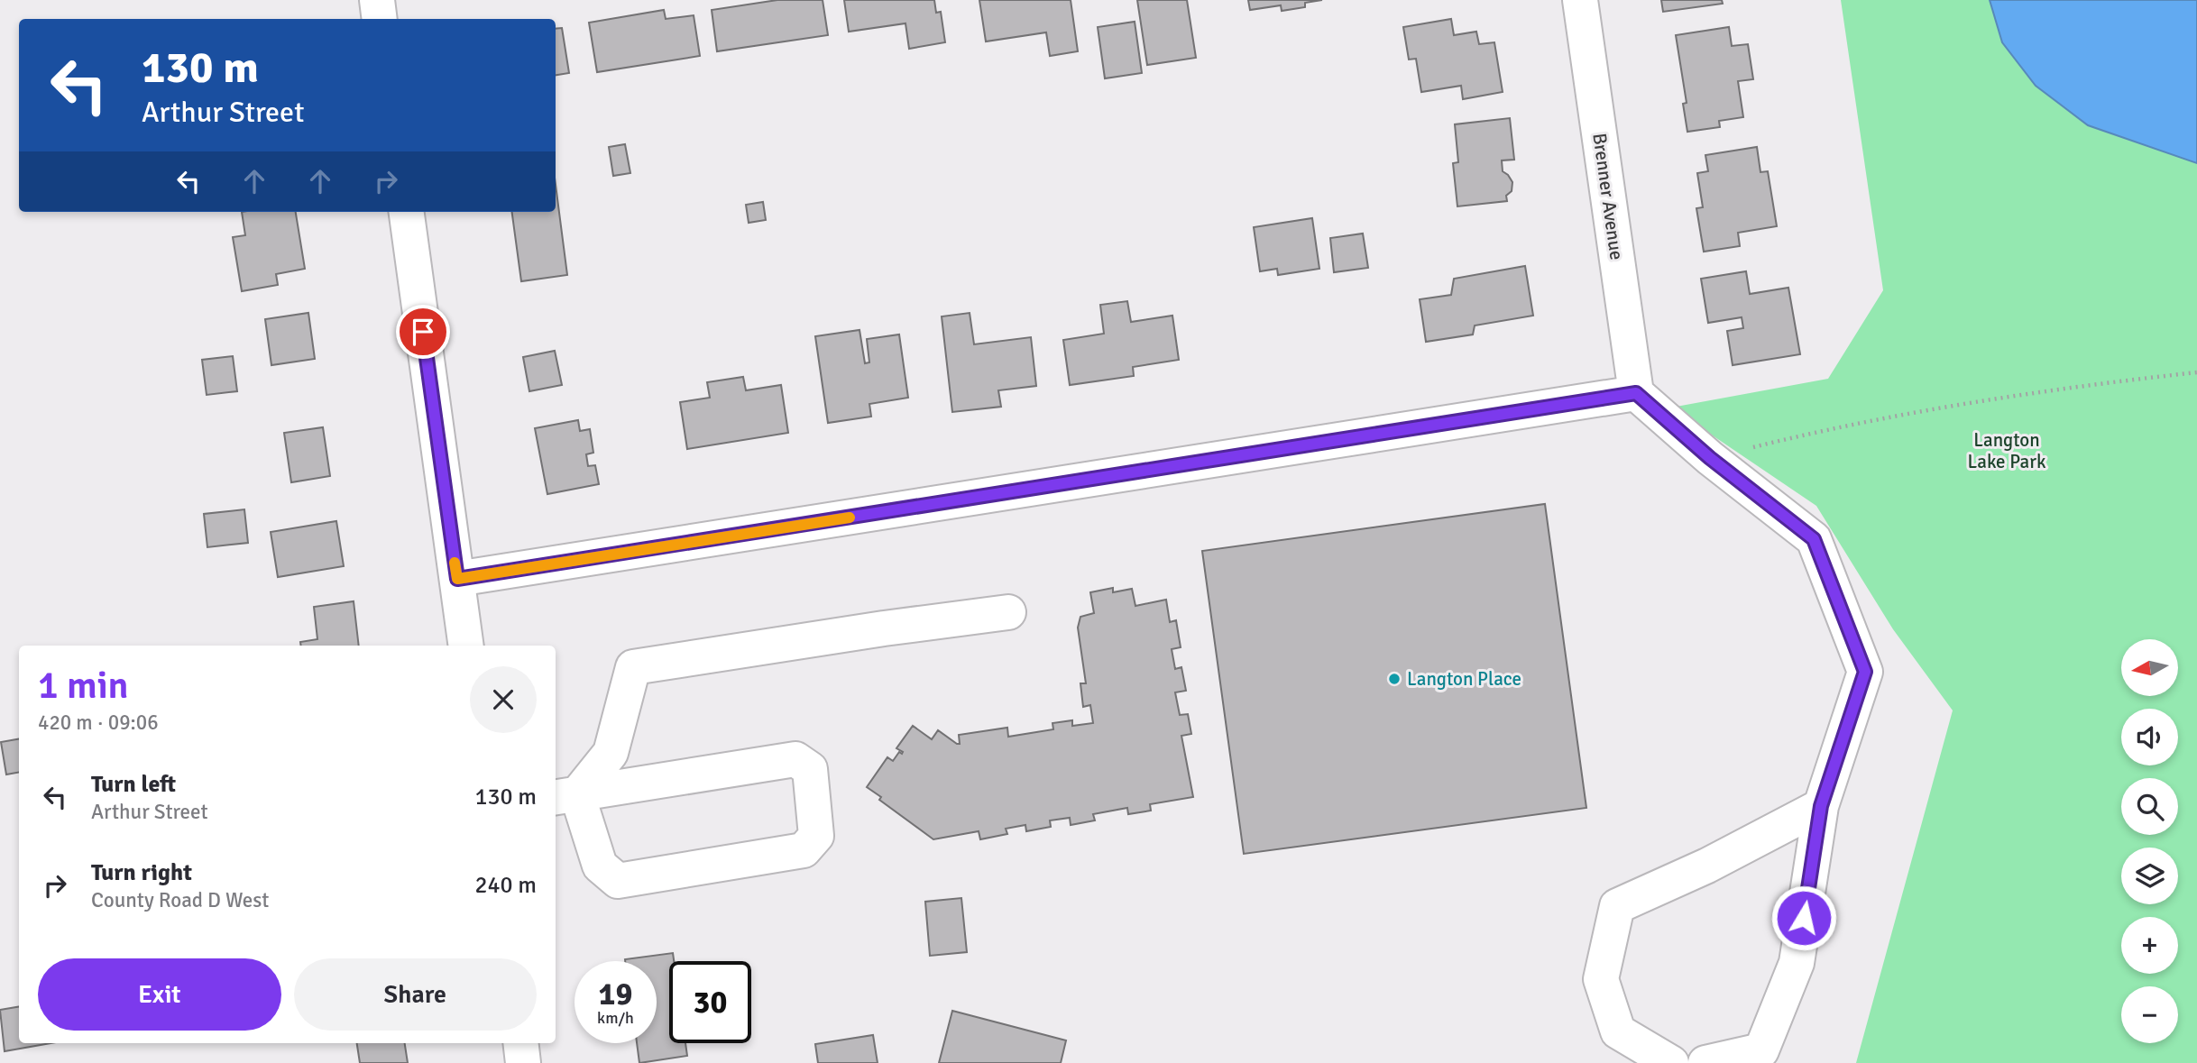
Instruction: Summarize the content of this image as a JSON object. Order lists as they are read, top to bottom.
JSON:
{
  "streets": {
    "street": ["Brenner Avenue"]
  },
  "parks": ["Langton Lake Park"],
  "places": ["Langton Place"],
  "north": "left",
  "page": {
    "turn": ["130 m", "Arthur Street"],
    "map_buttons": ["+", "−"],
    "heading": ["1 min", "420 m · 09:06"],
    "list": [
      {
        "name": "Turn left",
        "note": "Arthur Street",
        "value": "130 m"
      },
      {
        "name": "Turn right",
        "note": "County Road D West",
        "value": "240 m"
      }
    ],
    "buttons": ["Exit", "Share"],
    "speed": "19 km/h",
    "limit": "30"
  }
}
